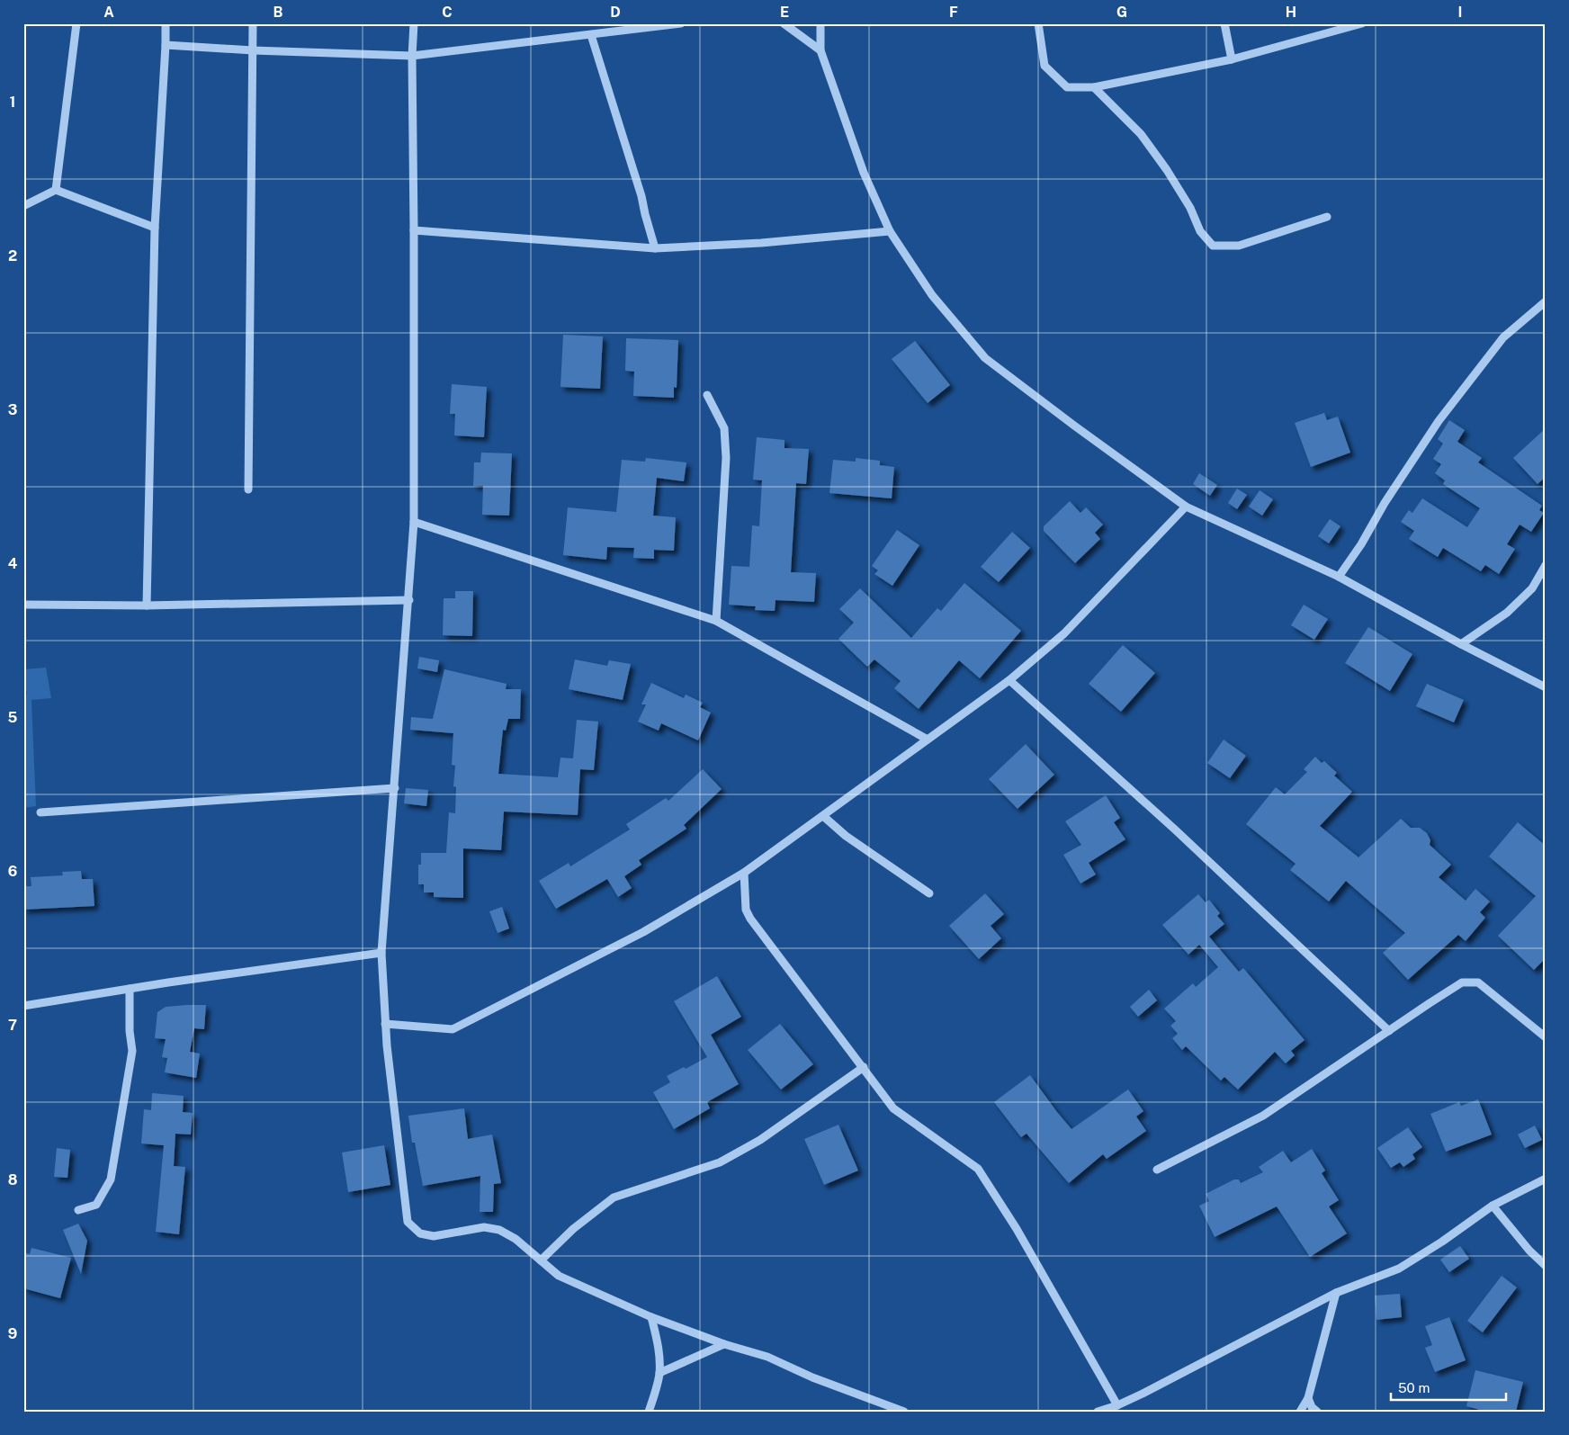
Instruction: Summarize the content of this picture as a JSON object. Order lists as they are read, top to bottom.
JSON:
{
  "scale_bar": "50 m",
  "grid": {
    "columns": [
      "A",
      "B",
      "C",
      "D",
      "E",
      "F",
      "G",
      "H",
      "I"
    ],
    "rows": [
      "1",
      "2",
      "3",
      "4",
      "5",
      "6",
      "7",
      "8",
      "9"
    ]
  }
}
